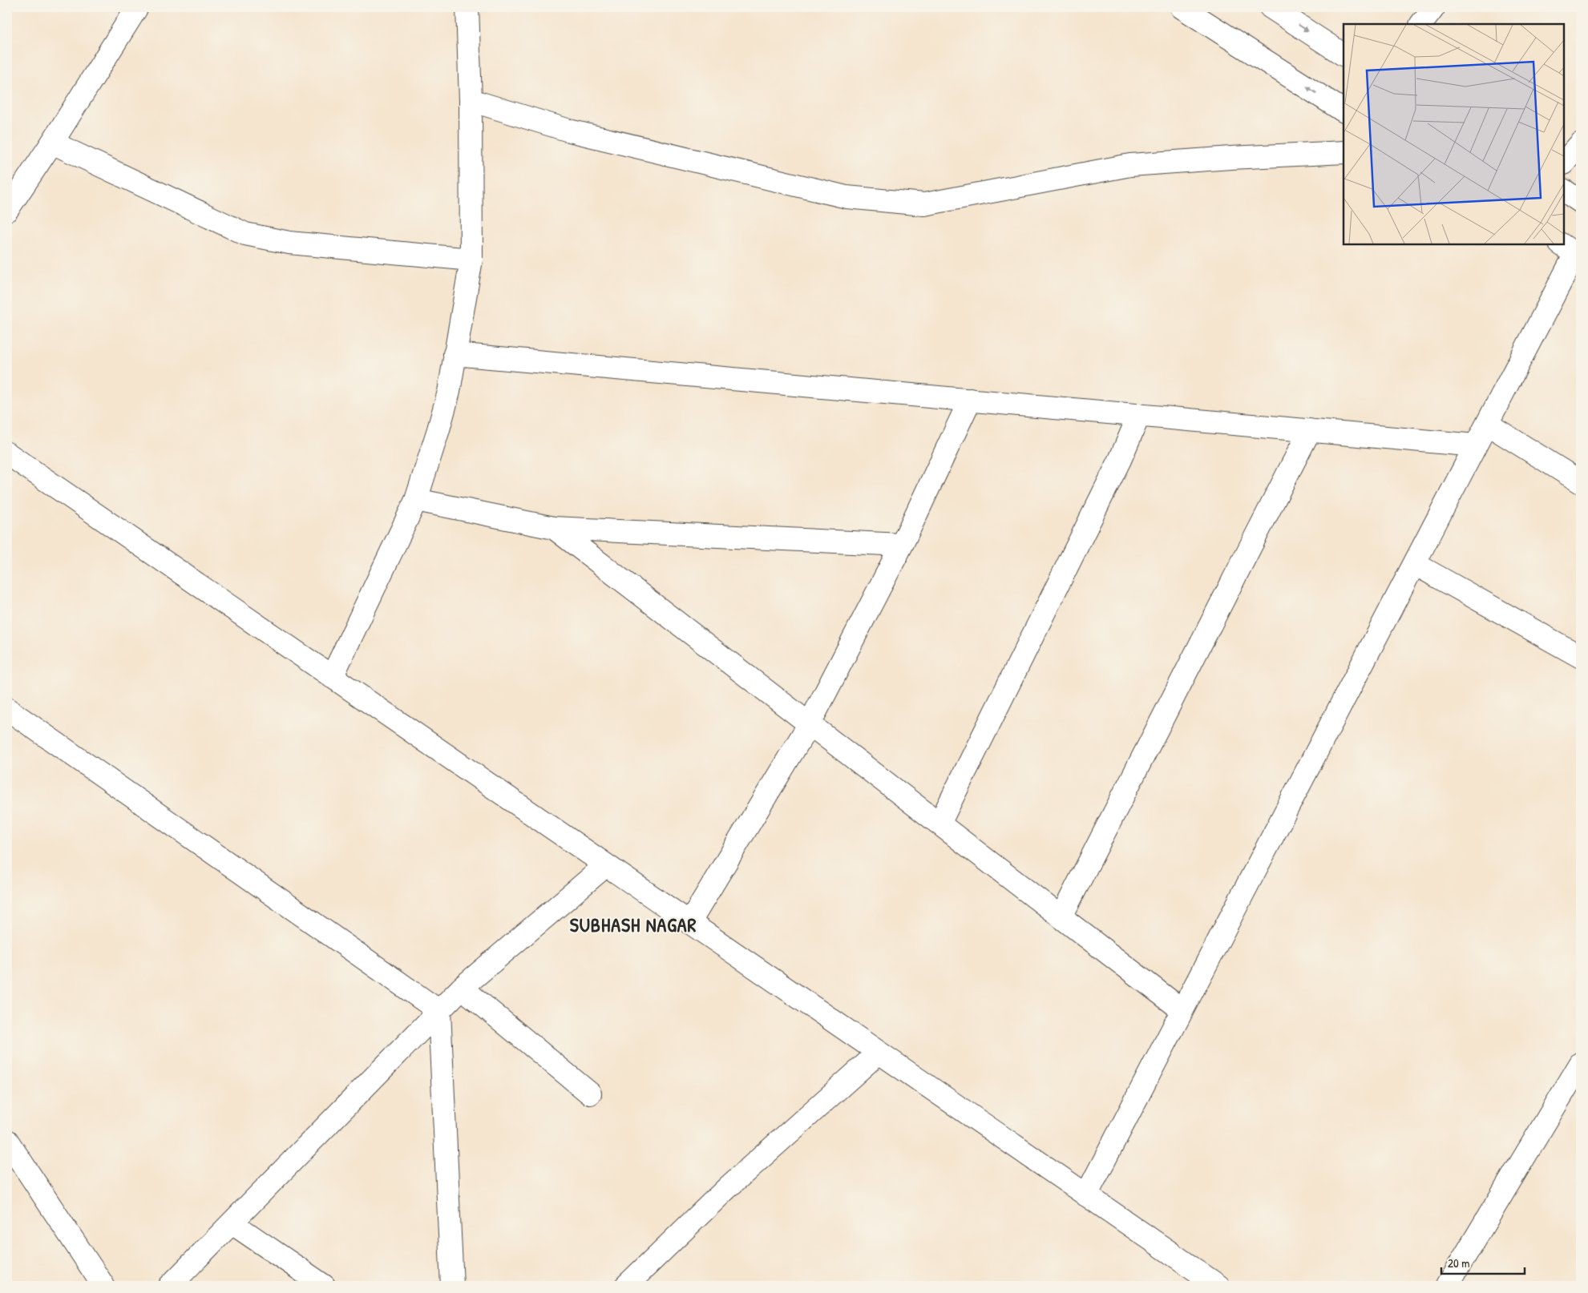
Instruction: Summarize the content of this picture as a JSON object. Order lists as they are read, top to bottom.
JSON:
{
  "districts": ["SUBHASH NAGAR"],
  "scale_bar": "20 m"
}
